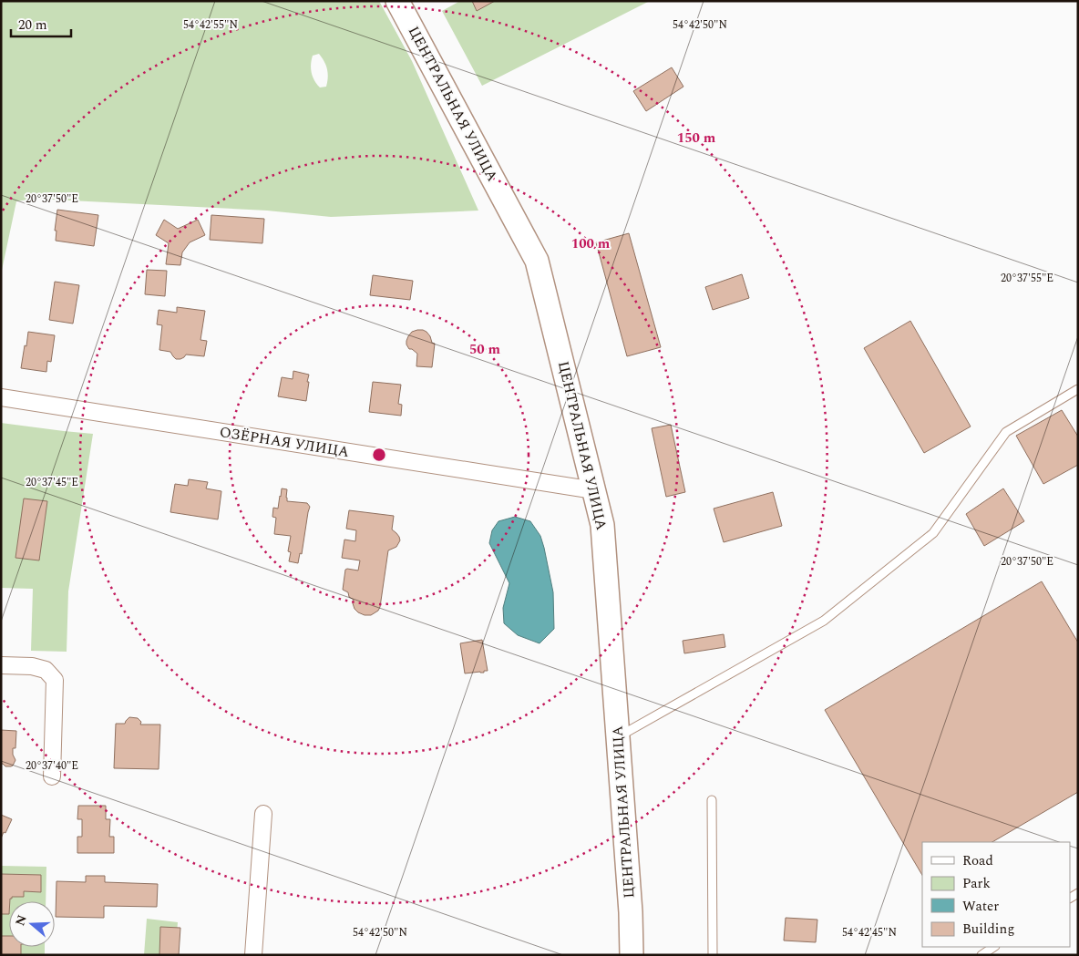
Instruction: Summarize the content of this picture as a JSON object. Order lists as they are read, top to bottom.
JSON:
{
  "streets": {
    "main road": ["ЦЕНТРАЛЬНАЯ УЛИЦА"],
    "street": ["ОЗЁРНАЯ УЛИЦА"]
  },
  "crossings": [
    ["ЦЕНТРАЛЬНАЯ УЛИЦА", "ОЗЁРНАЯ УЛИЦА"]
  ],
  "legend": [
    "Road",
    "Park",
    "Water",
    "Building"
  ],
  "scale_bar": "20 m",
  "north": "left",
  "coordinates": [
    "54°42'55\"N",
    "54°42'50\"N",
    "20°37'50\"E",
    "20°37'55\"E",
    "20°37'45\"E",
    "20°37'40\"E",
    "54°42'45\"N"
  ],
  "rings": ["150 m", "100 m", "50 m"]
}
